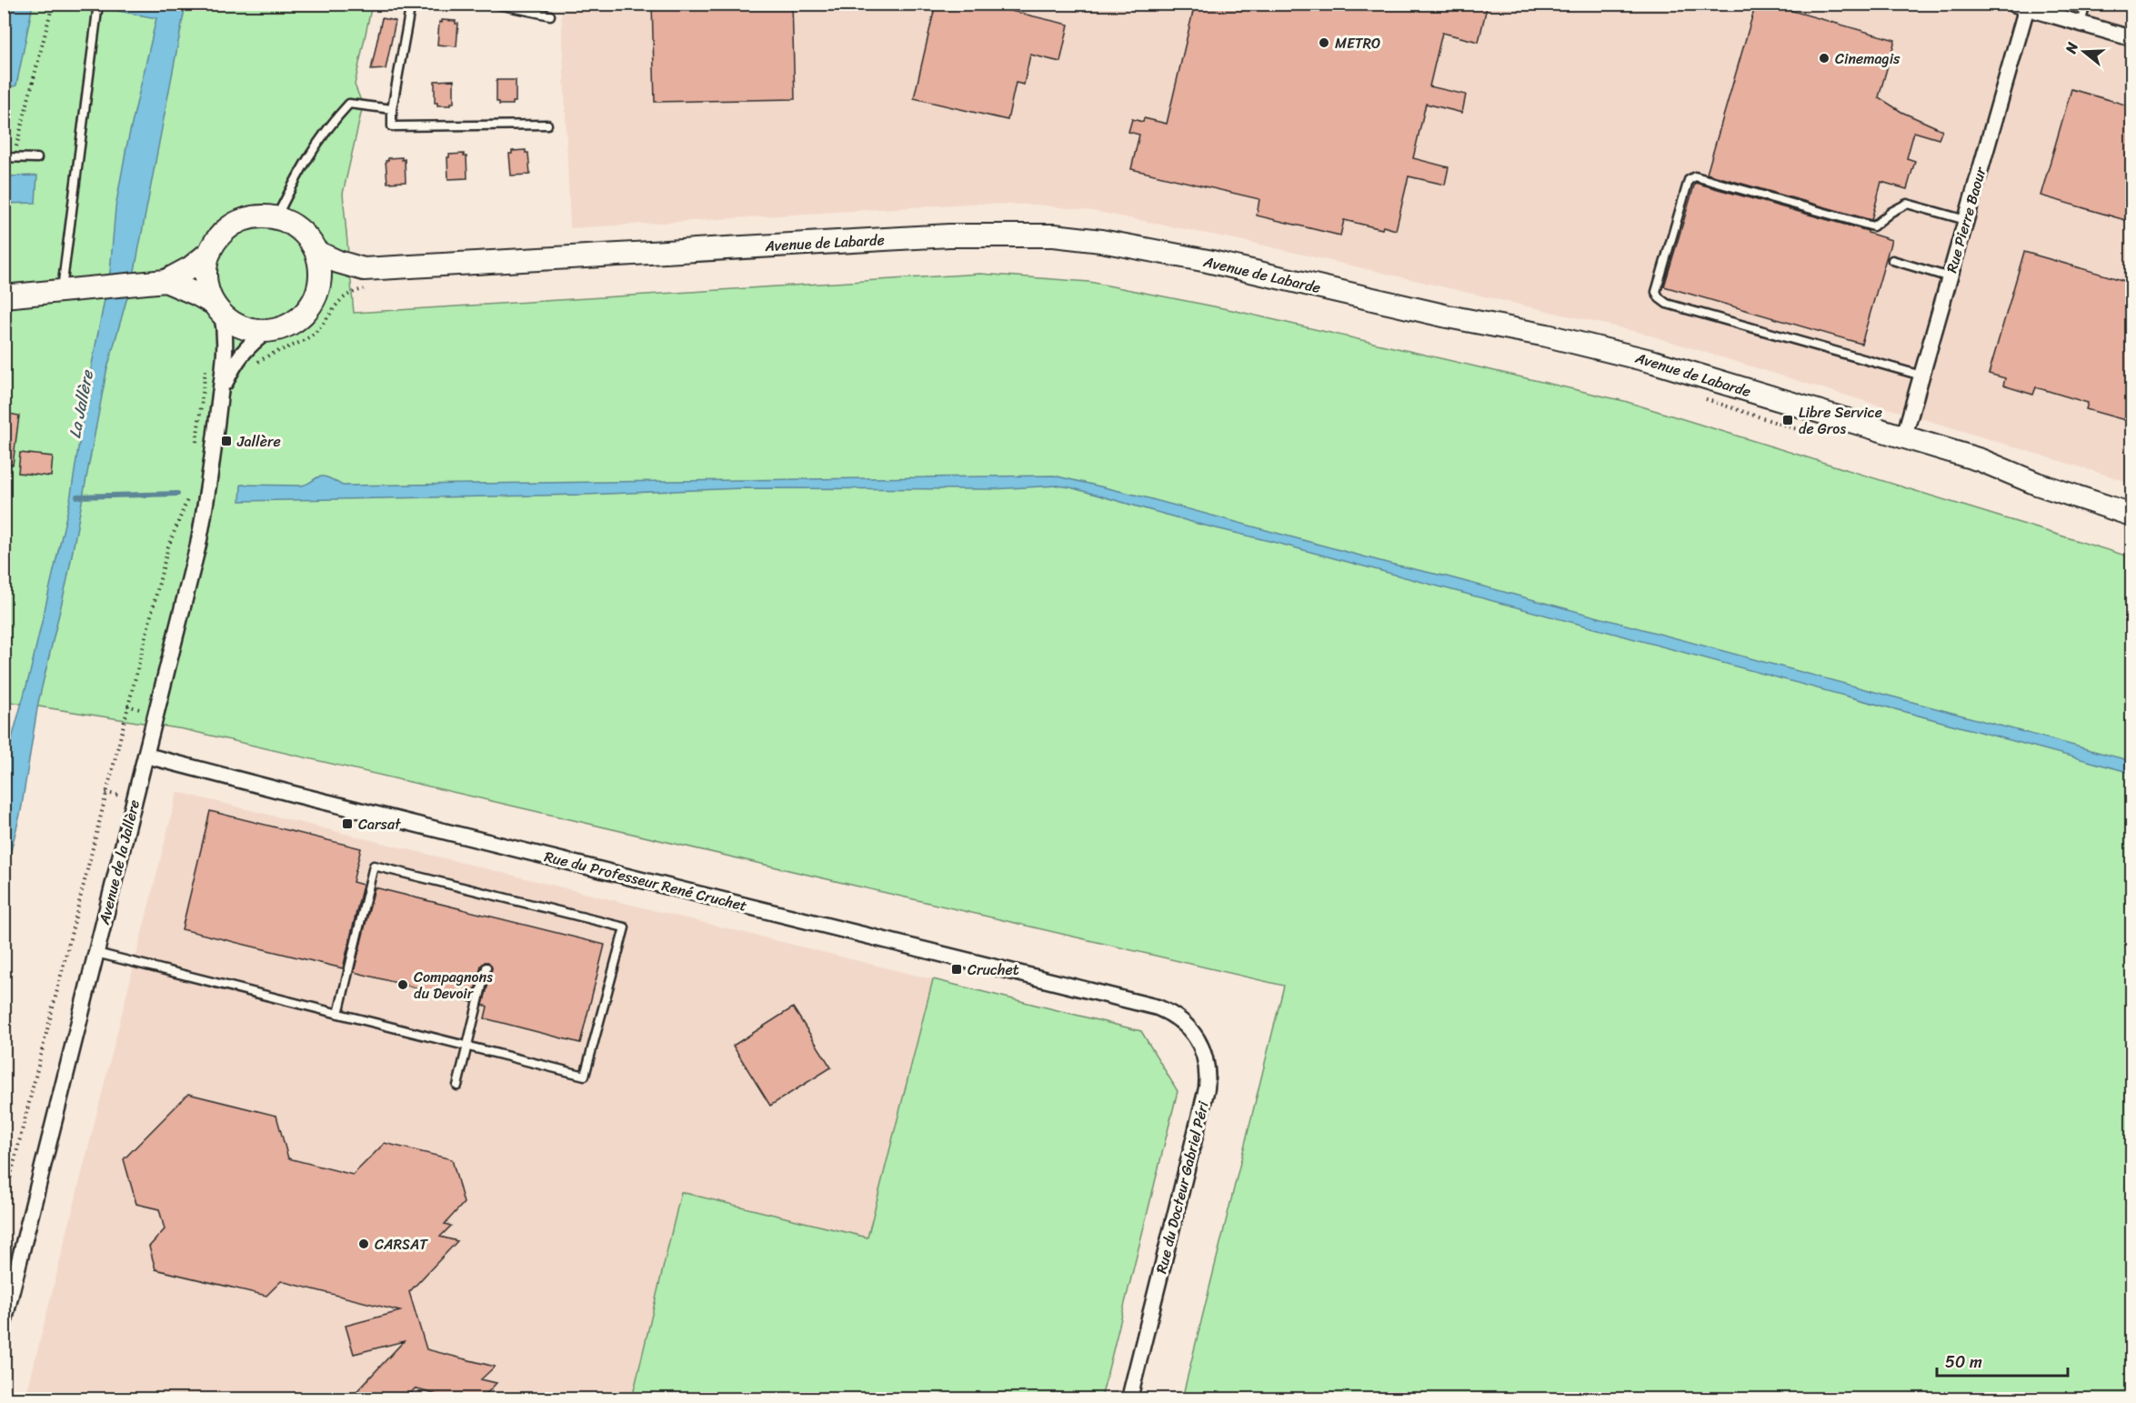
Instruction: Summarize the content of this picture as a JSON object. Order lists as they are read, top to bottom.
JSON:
{
  "streets": {
    "main road": ["Avenue de Labarde"],
    "street": [
      "Rue Pierre Baour",
      "Avenue de la Jallère",
      "Rue du Professeur René Cruchet",
      "Rue du Docteur Gabriel Péri"
    ]
  },
  "crossings": [
    ["Rue Pierre Baour", "Avenue de Labarde"],
    ["Avenue de Labarde", "Avenue de la Jallère"],
    ["Avenue de la Jallère", "Rue du Professeur René Cruchet"],
    ["Rue du Professeur René Cruchet", "Rue du Docteur Gabriel Péri"]
  ],
  "water": ["La Jallère"],
  "places": {
    "other": [
      "METRO",
      "Cinemagis",
      "Compagnons du Devoir",
      "CARSAT"
    ],
    "transit": [
      "Libre Service de Gros",
      "Jallère",
      "Carsat",
      "Cruchet"
    ]
  },
  "scale_bar": "50 m",
  "north": "left"
}
